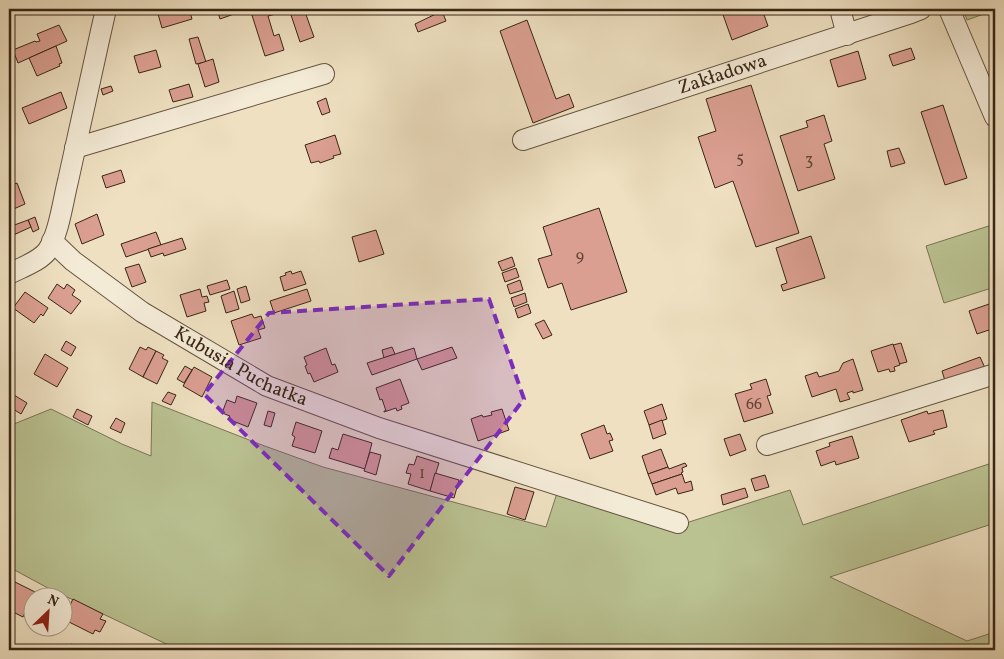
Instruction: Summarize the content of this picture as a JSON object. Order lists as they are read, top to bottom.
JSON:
{
  "streets": {
    "street": ["Zakładowa", "Kubusia Puchatka"]
  },
  "house_numbers": [
    "5",
    "3",
    "9",
    "66",
    "1"
  ],
  "north": "top right"
}
